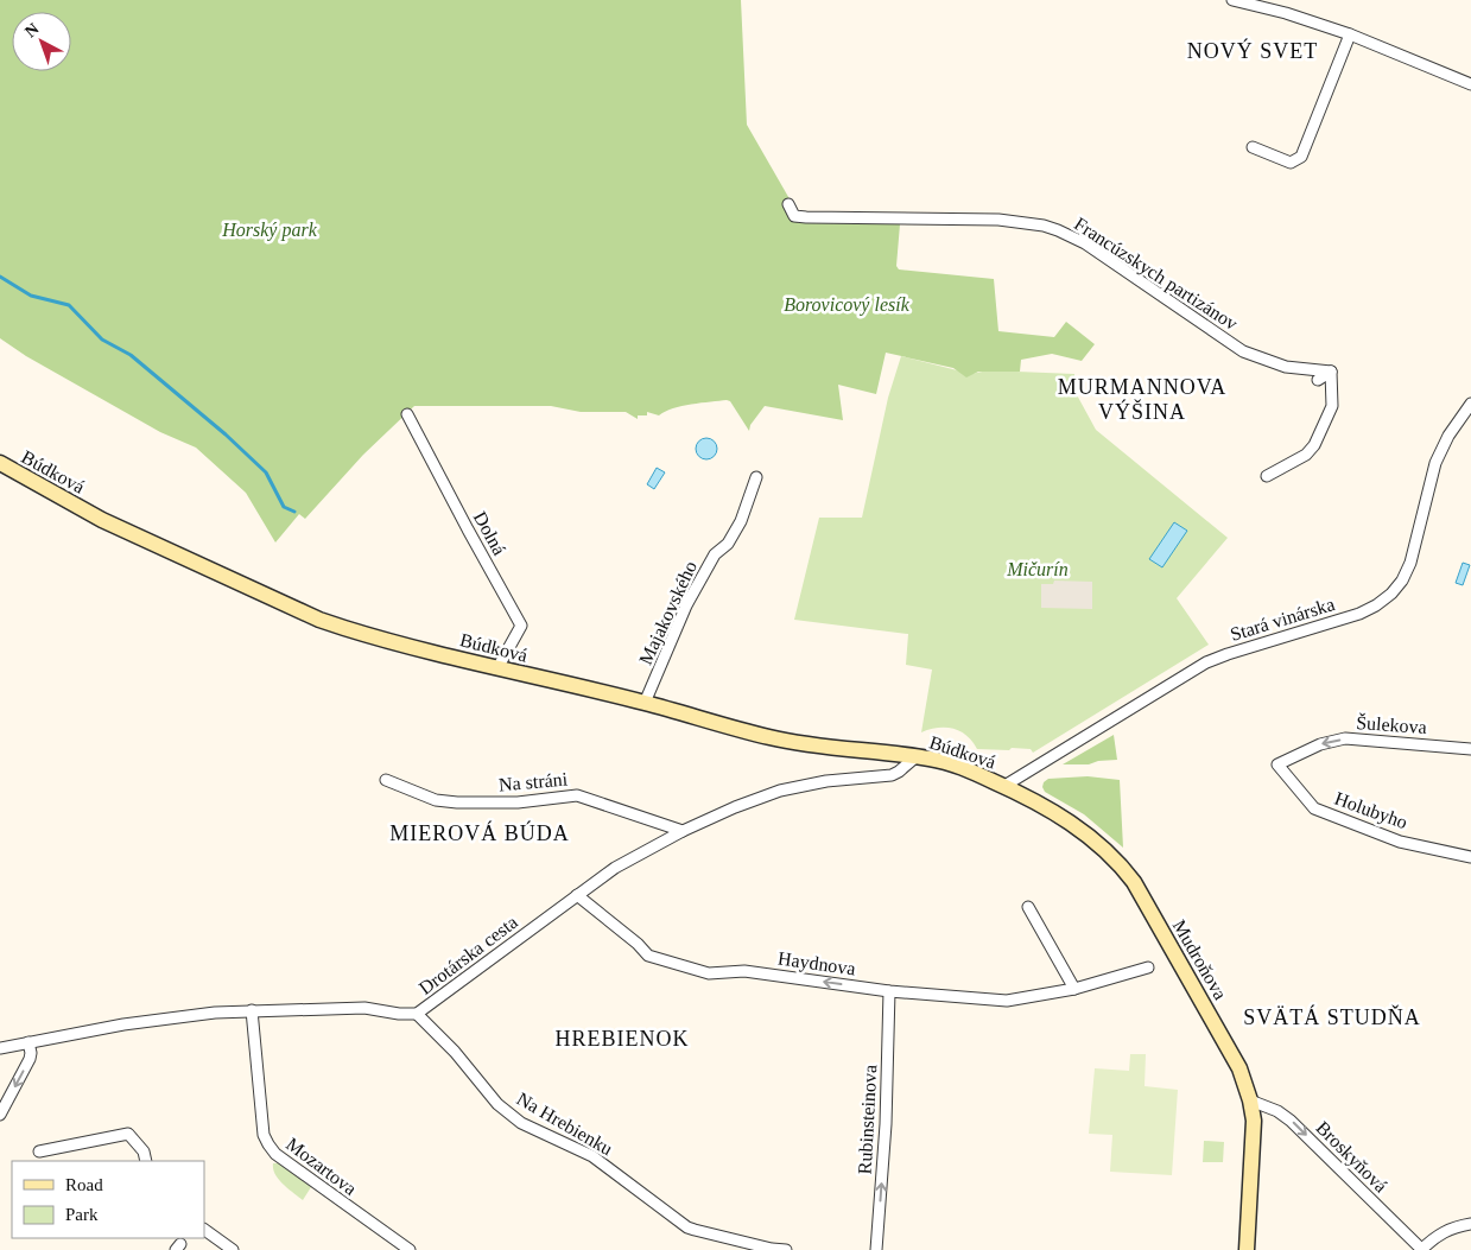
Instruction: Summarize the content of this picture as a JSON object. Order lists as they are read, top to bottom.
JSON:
{
  "streets": {
    "street": [
      "Francúzskych partizánov",
      "Búdková",
      "Dolná",
      "Majakovského",
      "Stará vinárska",
      "Šulekova",
      "Na stráni",
      "Holubyho",
      "Drotárska cesta",
      "Mudroňova",
      "Haydnova",
      "Rubinsteinova",
      "Na Hrebienku",
      "Broskyňová",
      "Mozartova"
    ]
  },
  "crossings": [
    ["Búdková", "Dolná"],
    ["Búdková", "Majakovského"],
    ["Búdková", "Stará vinárska"],
    ["Búdková", "Drotárska cesta"],
    ["Búdková", "Mudroňova"],
    ["Stará vinárska", "Mudroňova"],
    ["Šulekova", "Holubyho"],
    ["Na stráni", "Drotárska cesta"],
    ["Drotárska cesta", "Haydnova"],
    ["Drotárska cesta", "Na Hrebienku"],
    ["Drotárska cesta", "Mozartova"],
    ["Mudroňova", "Broskyňová"],
    ["Haydnova", "Rubinsteinova"]
  ],
  "one_way": [
    "Šulekova",
    "Haydnova",
    "Rubinsteinova",
    "Broskyňová"
  ],
  "districts": [
    "NOVÝ SVET",
    "MURMANNOVA VÝŠINA",
    "MIEROVÁ BÚDA",
    "SVÄTÁ STUDŇA",
    "HREBIENOK"
  ],
  "parks": ["Horský park", "Borovicový lesík", "Mičurín"],
  "legend": ["Road", "Park"],
  "north": "top left"
}
